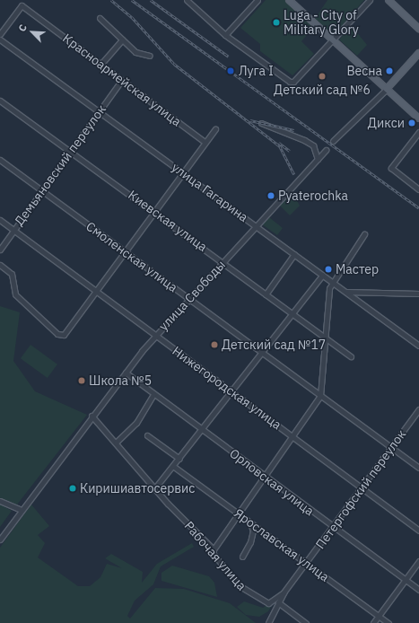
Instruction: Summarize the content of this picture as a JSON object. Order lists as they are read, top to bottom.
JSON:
{
  "streets": {
    "street": [
      "Красноармейская улица",
      "Демьяновский переулок",
      "улица Гагарина",
      "Киевская улица",
      "Смоленская улица",
      "улица Свободы",
      "Нижегородская улица",
      "Орловская улица",
      "Петергофский переулок",
      "Ярославская улица",
      "Рабочая улица"
    ]
  },
  "crossings": [
    ["Красноармейская улица", "Демьяновский переулок"],
    ["Демьяновский переулок", "улица Гагарина"],
    ["Демьяновский переулок", "Киевская улица"],
    ["Демьяновский переулок", "Смоленская улица"],
    ["Демьяновский переулок", "Нижегородская улица"],
    ["улица Гагарина", "улица Свободы"],
    ["Киевская улица", "улица Свободы"],
    ["Смоленская улица", "улица Свободы"],
    ["Смоленская улица", "Петергофский переулок"],
    ["улица Свободы", "Нижегородская улица"],
    ["улица Свободы", "Орловская улица"],
    ["улица Свободы", "Рабочая улица"],
    ["Нижегородская улица", "Петергофский переулок"],
    ["Орловская улица", "Петергофский переулок"],
    ["Петергофский переулок", "Ярославская улица"],
    ["Петергофский переулок", "Рабочая улица"]
  ],
  "places": [
    "Luga - City of Military Glory",
    "Луга I",
    "Весна",
    "Детский сад №6",
    "Дикси",
    "Pyaterochka",
    "Мастер",
    "Детский сад №17",
    "Школа №5",
    "Киришиавтосервис"
  ],
  "north": "top left"
}
